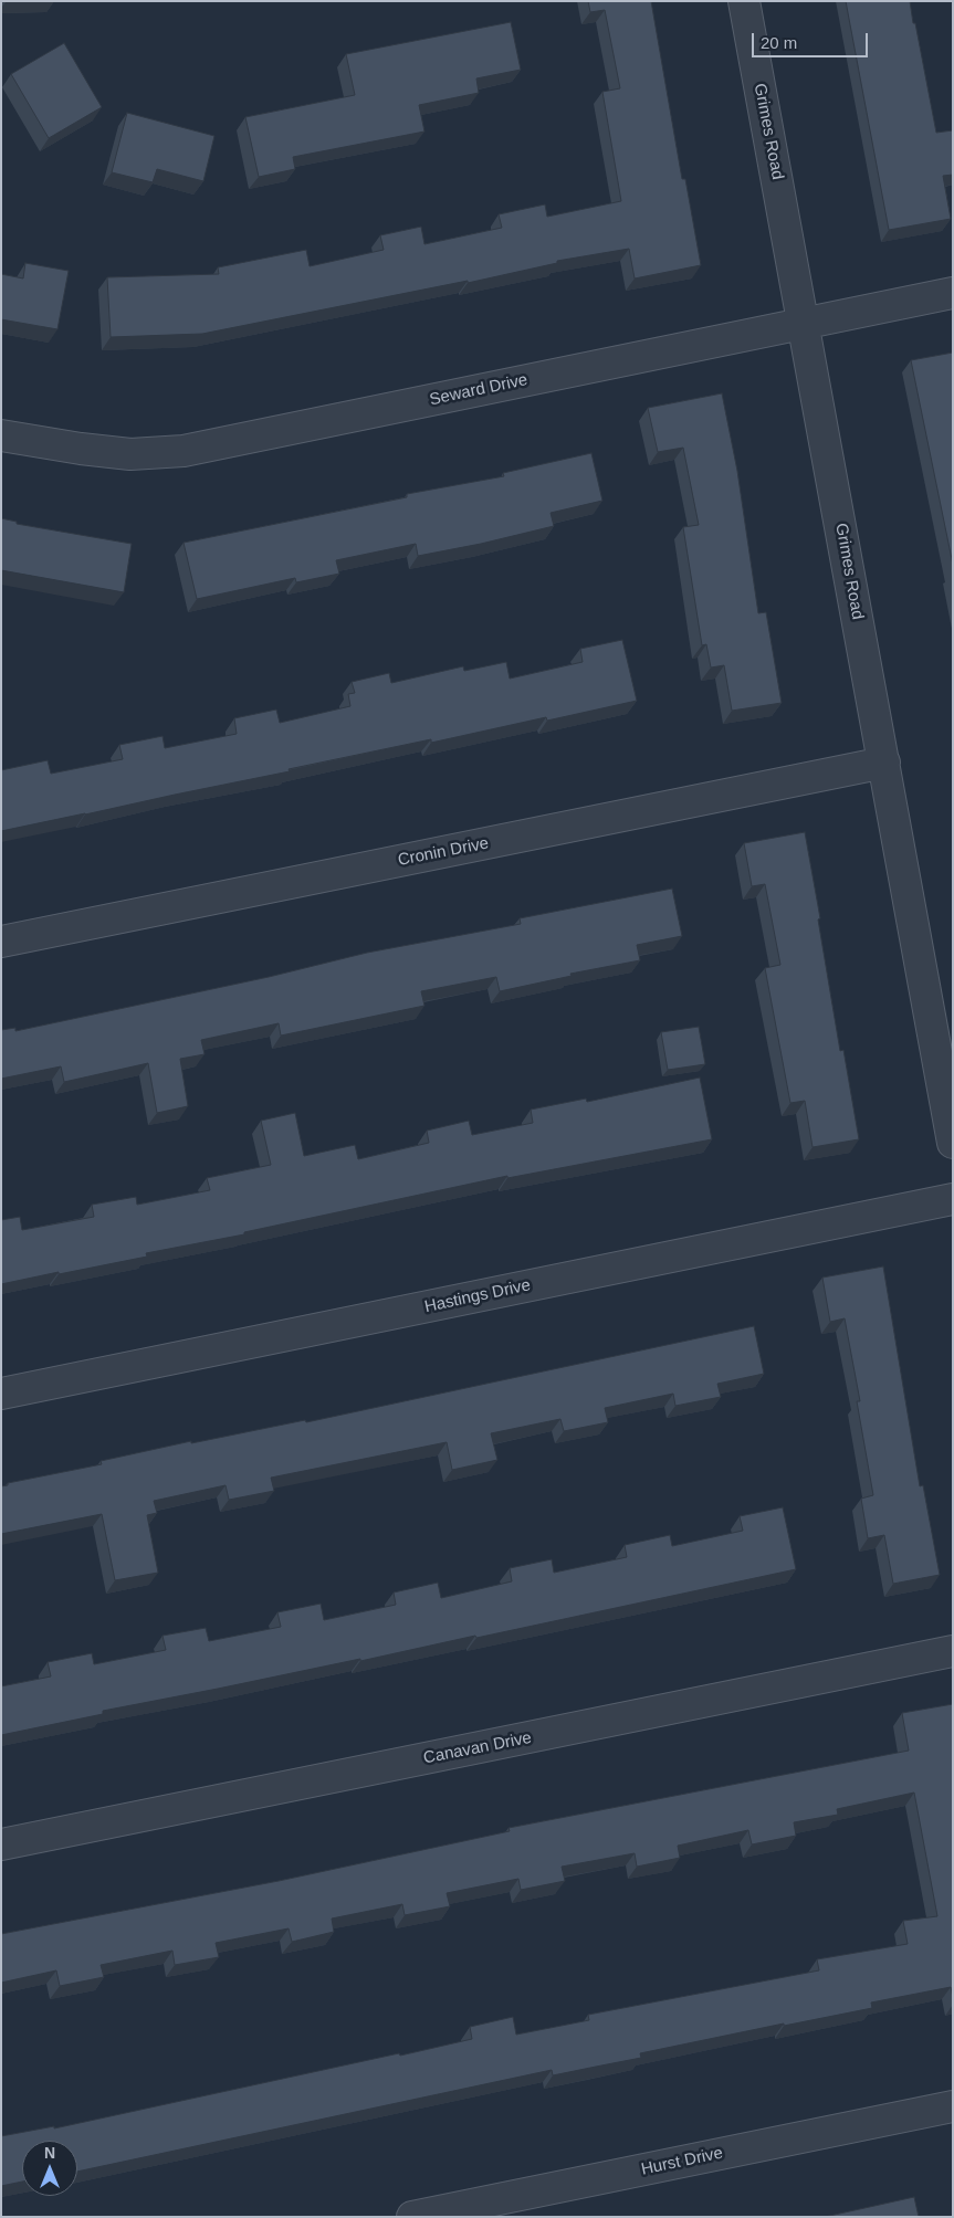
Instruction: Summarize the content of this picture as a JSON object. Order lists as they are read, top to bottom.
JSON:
{
  "streets": {
    "street": [
      "Grimes Road",
      "Seward Drive",
      "Cronin Drive",
      "Hastings Drive",
      "Canavan Drive",
      "Hurst Drive"
    ]
  },
  "crossings": [
    ["Grimes Road", "Seward Drive"],
    ["Grimes Road", "Cronin Drive"]
  ],
  "scale_bar": "20 m",
  "north": "top"
}
